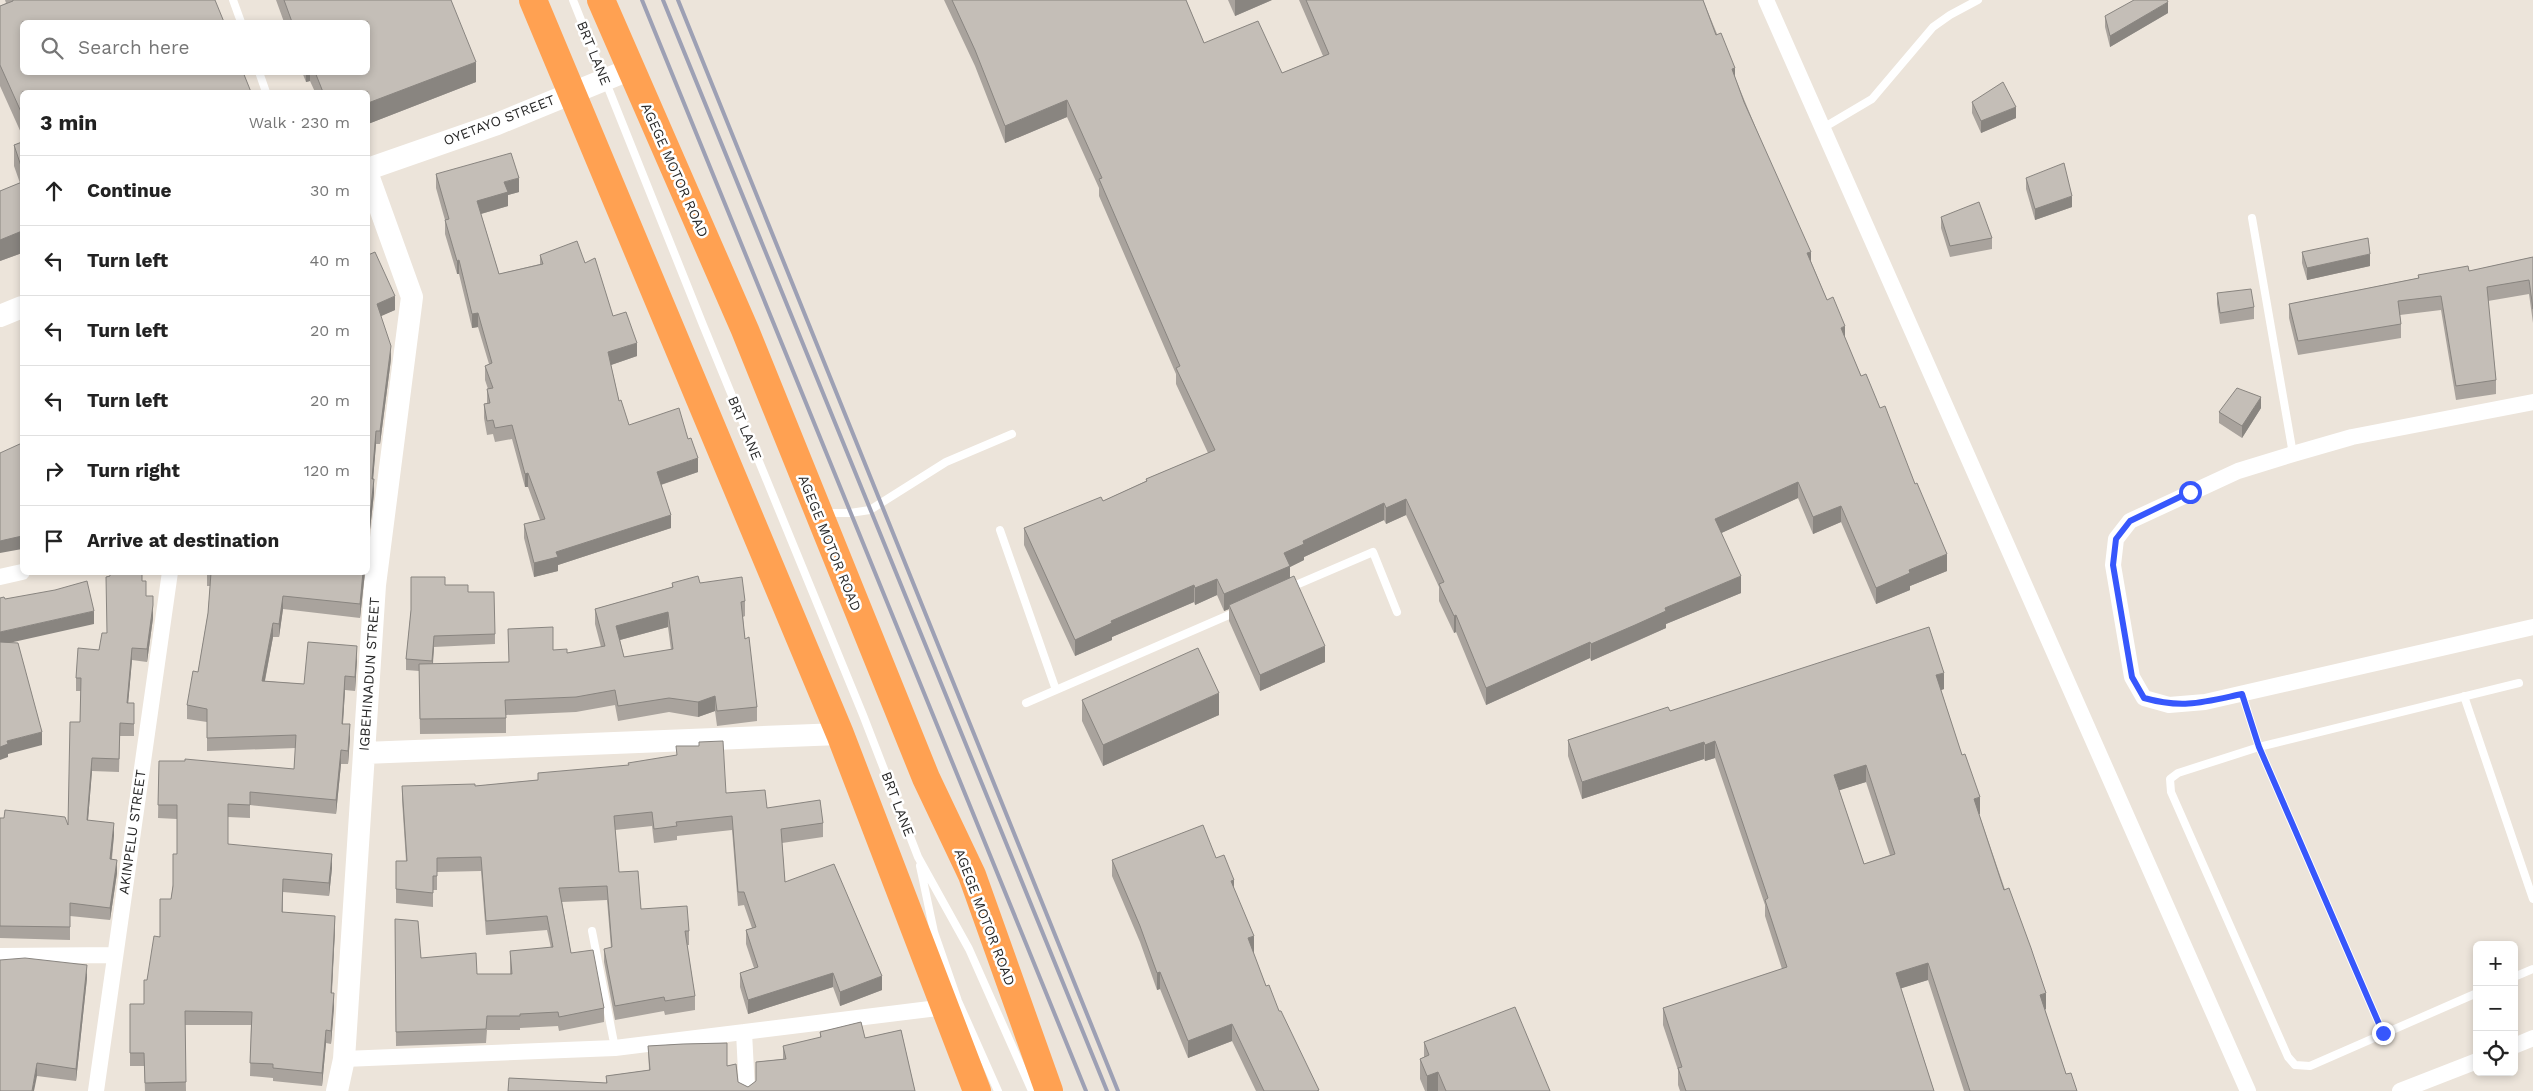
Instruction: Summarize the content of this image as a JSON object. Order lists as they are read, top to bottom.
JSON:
{
  "streets": {
    "highway": ["AGEGE MOTOR ROAD"],
    "street": ["OYETAYO STREET", "IGBEHINADUN STREET", "AKINPELU STREET"],
    "lane": ["BRT LANE"]
  },
  "crossings": [
    ["BRT LANE", "OYETAYO STREET"],
    ["OYETAYO STREET", "AGEGE MOTOR ROAD"]
  ],
  "page": {
    "search": "Search here",
    "heading": ["3 min", "Walk · 230 m"],
    "list": [
      ["Continue", "30 m"],
      ["Turn left", "40 m"],
      ["Turn left", "20 m"],
      ["Turn left", "20 m"],
      ["Turn right", "120 m"],
      "Arrive at destination"
    ],
    "map_buttons": ["+", "−"]
  }
}
